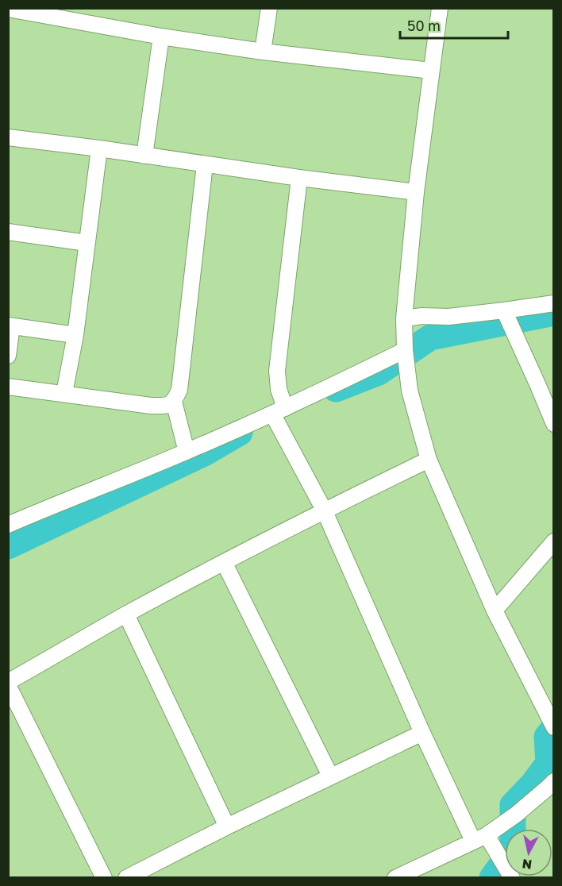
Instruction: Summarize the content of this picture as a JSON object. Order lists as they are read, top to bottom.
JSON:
{
  "scale_bar": "50 m",
  "north": "bottom"
}
